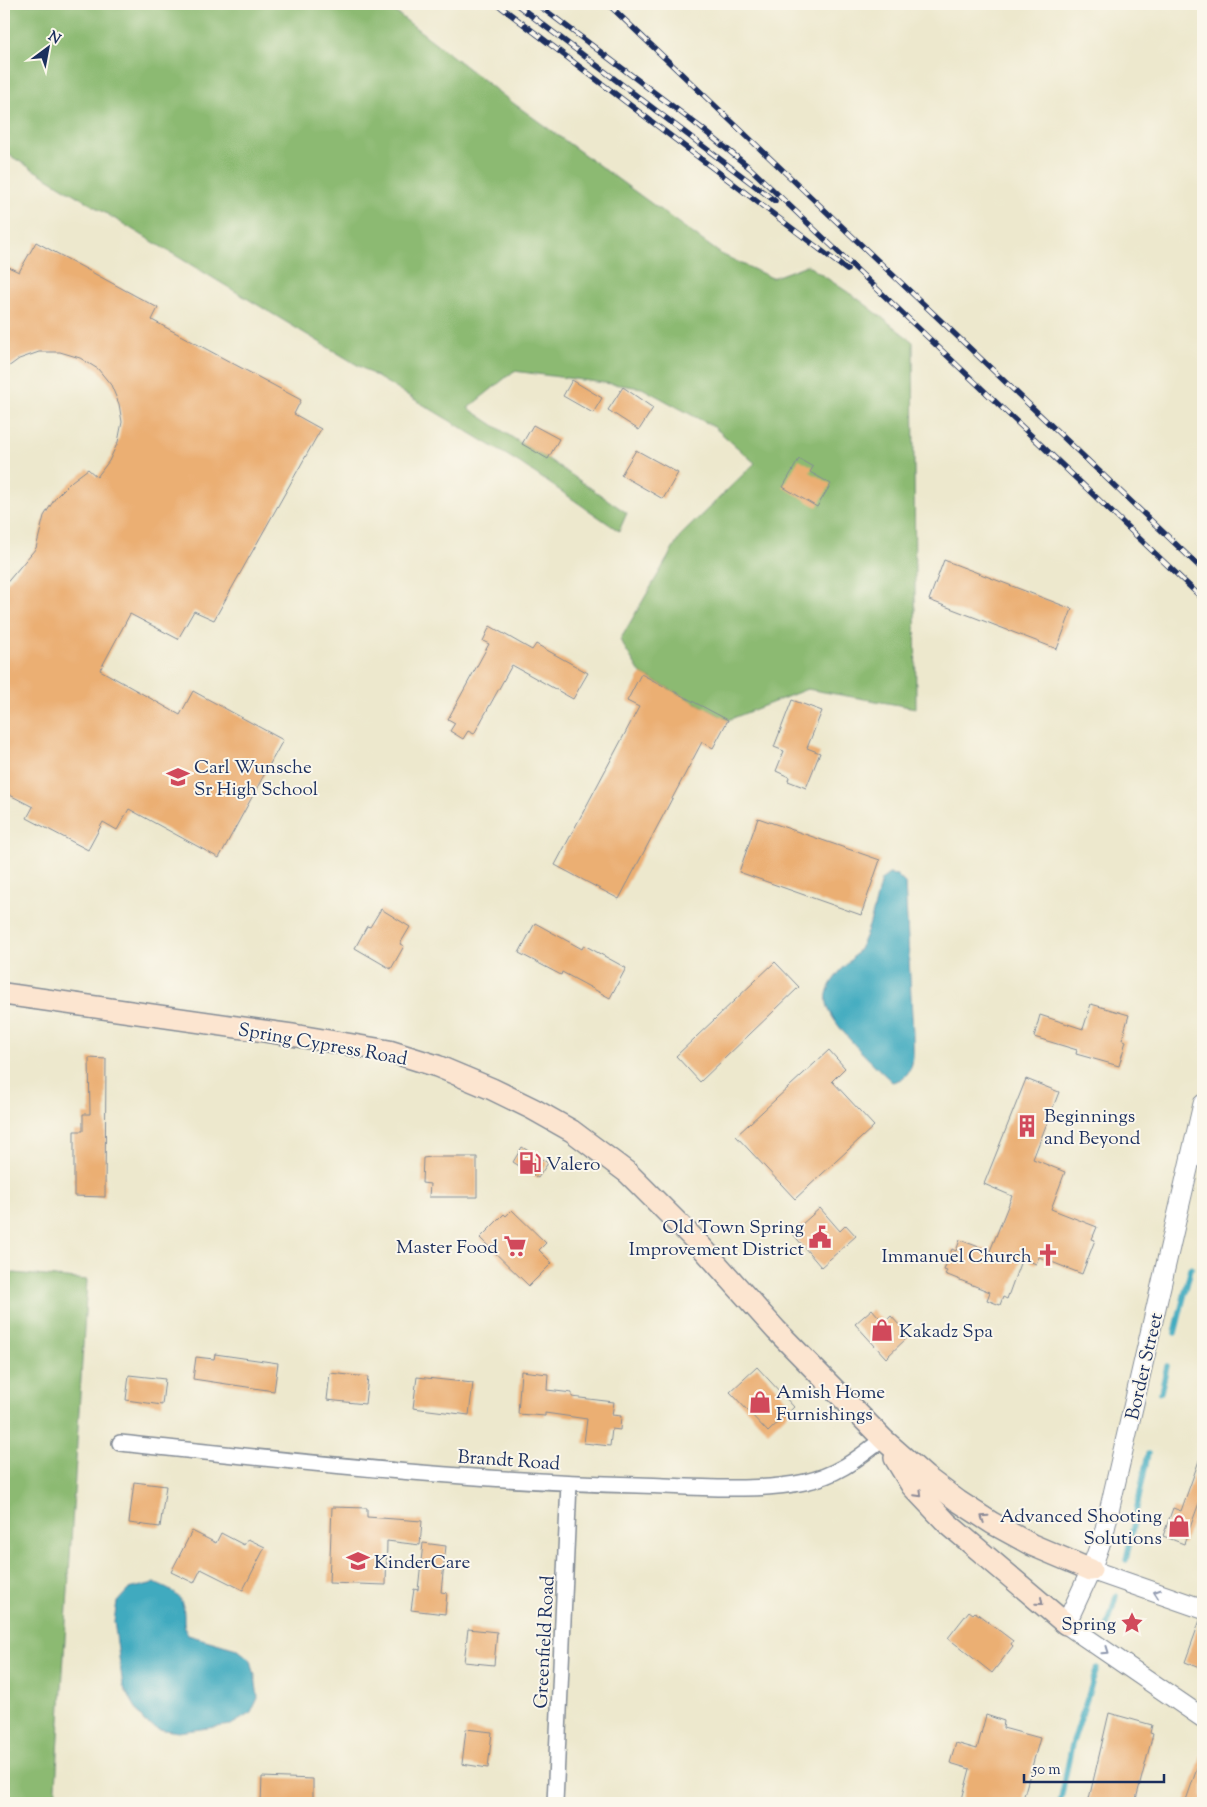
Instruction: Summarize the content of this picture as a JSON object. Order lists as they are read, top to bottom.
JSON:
{
  "streets": {
    "main road": ["Spring Cypress Road"],
    "street": ["Border Street", "Brandt Road", "Greenfield Road"]
  },
  "crossings": [
    ["Spring Cypress Road", "Border Street"],
    ["Spring Cypress Road", "Brandt Road"],
    ["Brandt Road", "Greenfield Road"]
  ],
  "places": {
    "school or university": ["Carl Wunsche Sr High School", "KinderCare"],
    "building": ["Beginnings and Beyond"],
    "fuel station": ["Valero"],
    "public building": ["Old Town Spring Improvement District"],
    "supermarket": ["Master Food"],
    "church": ["Immanuel Church"],
    "shop": ["Kakadz Spa", "Amish Home Furnishings", "Advanced Shooting Solutions"],
    "place": ["Spring"]
  },
  "scale_bar": "50 m",
  "north": "top right"
}
